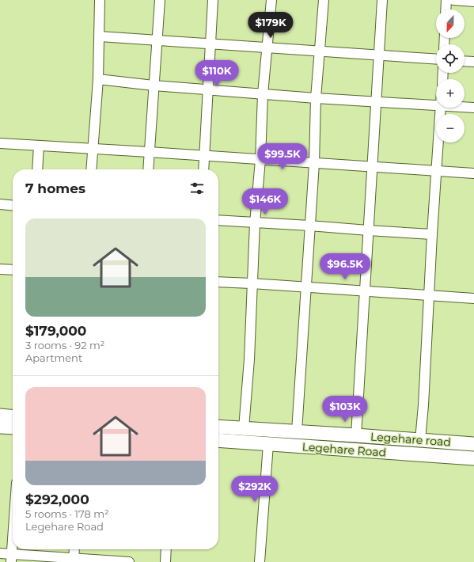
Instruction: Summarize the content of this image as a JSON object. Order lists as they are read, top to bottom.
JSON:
{
  "streets": {
    "main road": ["Legehare road", "Legehare Road"]
  },
  "north": "bottom",
  "page": {
    "map_buttons": ["+", "−"],
    "price": [
      "$179K",
      "$110K",
      "$99.5K",
      "$146K",
      "$96.5K",
      "$103K",
      "$292K"
    ],
    "heading": "7 homes",
    "list": [
      {
        "name": "$179,000",
        "note": "3 rooms · 92 m² · Apartment"
      },
      {
        "name": "$292,000",
        "note": "5 rooms · 178 m² · Legehare Road"
      }
    ]
  }
}
